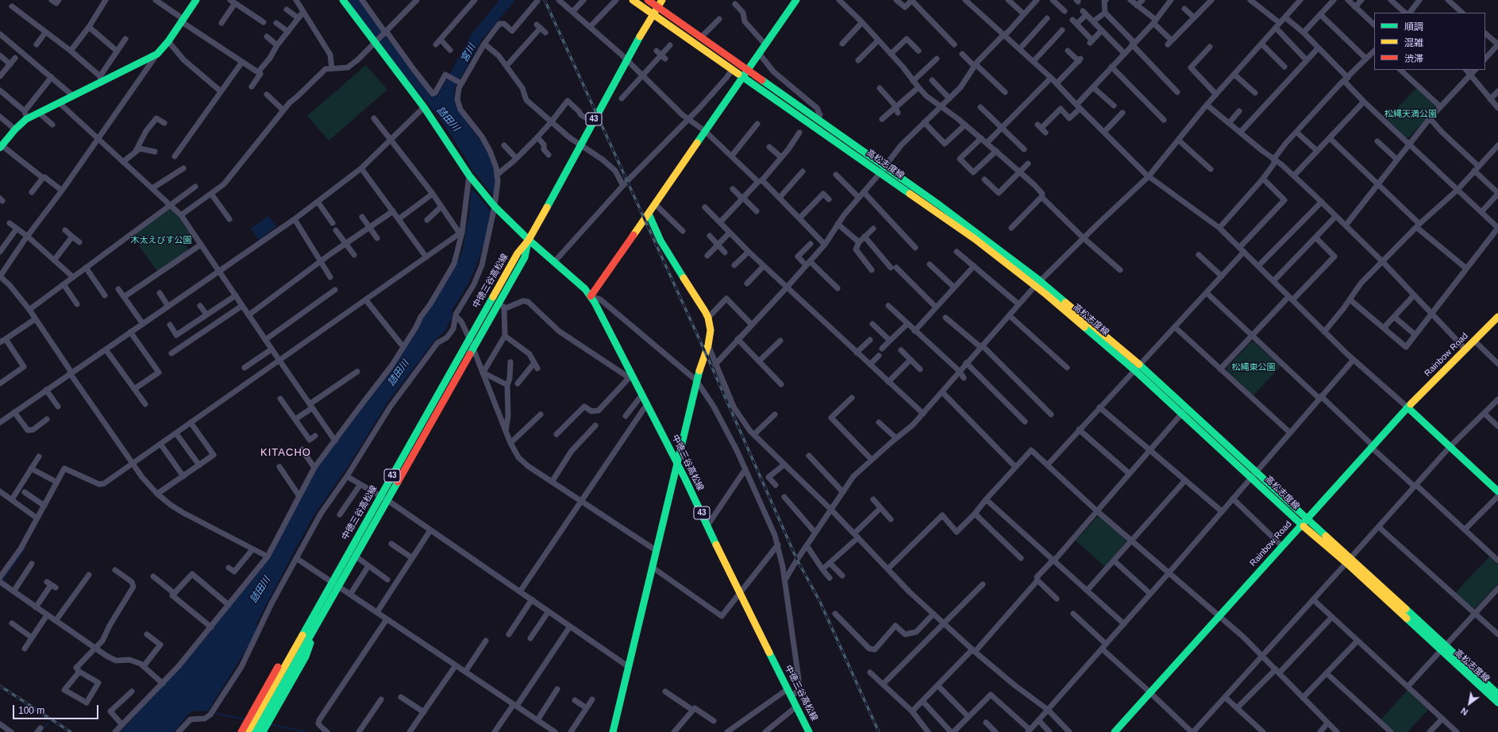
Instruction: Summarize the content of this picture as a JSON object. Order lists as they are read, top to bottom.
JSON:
{
  "streets": {
    "main road": [
      "43",
      "高松志度線",
      "中徳三谷高松線",
      "Rainbow Road"
    ]
  },
  "crossings": [
    ["43", "高松志度線"],
    ["43", "中徳三谷高松線"],
    ["高松志度線", "Rainbow Road"]
  ],
  "districts": ["KITACHO"],
  "water": ["宮川", "詰田川"],
  "parks": ["松縄天満公園", "木太えびす公園", "松縄東公園"],
  "legend": ["順調", "混雑", "渋滞"],
  "scale_bar": "100 m",
  "north": "bottom left"
}
